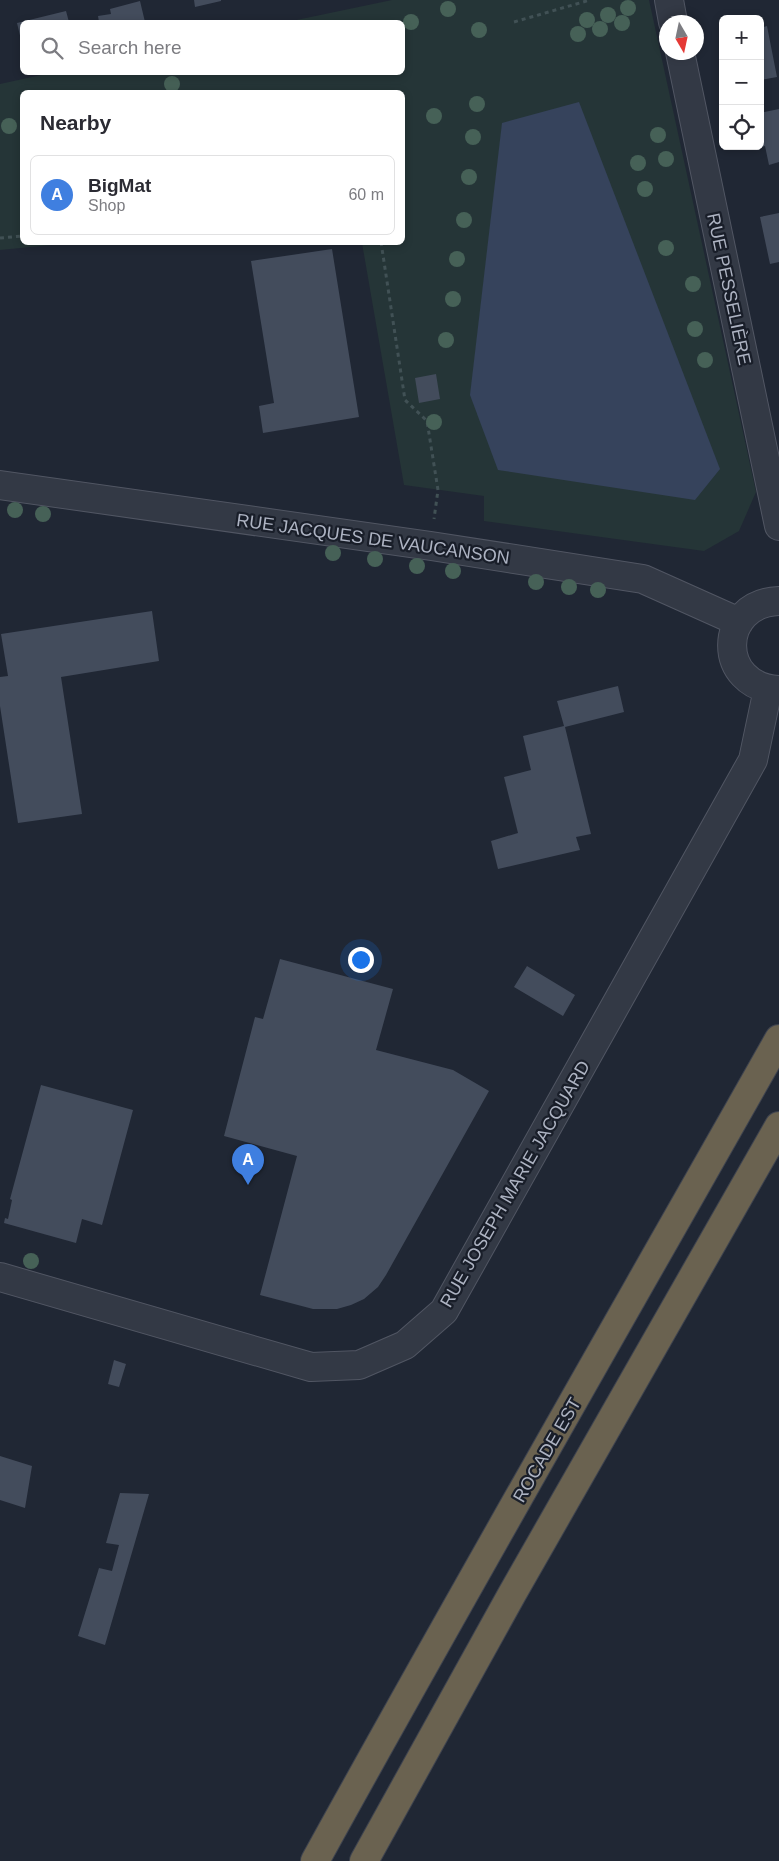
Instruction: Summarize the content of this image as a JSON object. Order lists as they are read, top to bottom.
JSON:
{
  "streets": {
    "highway": ["ROCADE EST"],
    "street": ["RUE PESSELIÈRE", "RUE JACQUES DE VAUCANSON", "RUE JOSEPH MARIE JACQUARD"]
  },
  "north": "bottom",
  "page": {
    "map_buttons": ["+", "−"],
    "search": "Search here",
    "heading": "Nearby",
    "list": [
      {
        "mark": "A",
        "name": "BigMat",
        "note": "Shop",
        "value": "60 m"
      }
    ],
    "pins": "A"
  }
}
